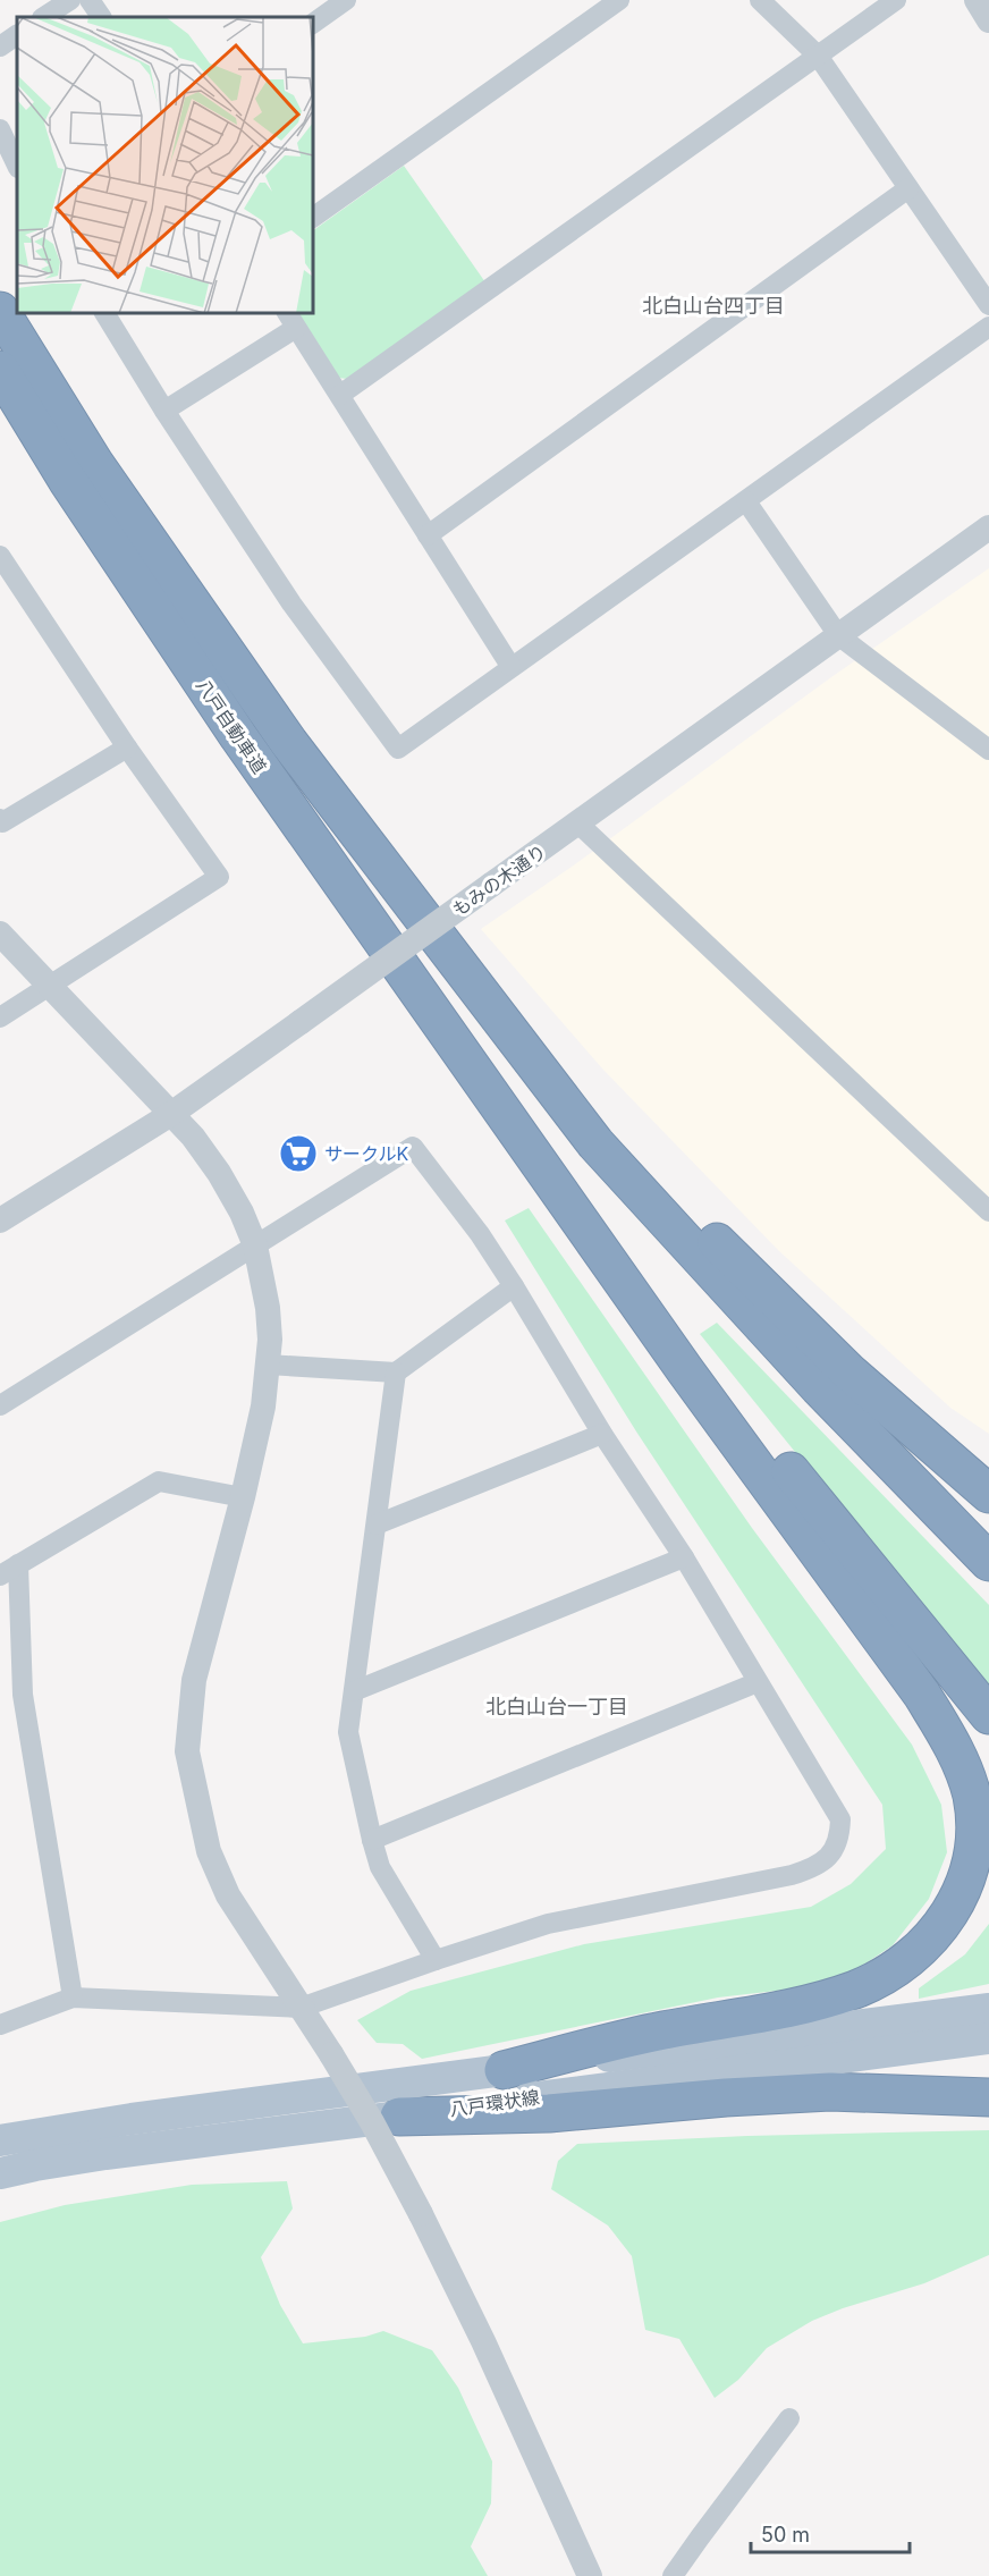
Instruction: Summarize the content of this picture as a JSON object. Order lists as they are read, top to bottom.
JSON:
{
  "streets": {
    "highway": ["八戸自動車道"],
    "main road": ["八戸環状線"],
    "street": ["もみの木通り"]
  },
  "districts": ["北白山台四丁目", "北白山台一丁目"],
  "places": {
    "supermarket": ["サークルK"]
  },
  "scale_bar": "50 m"
}
